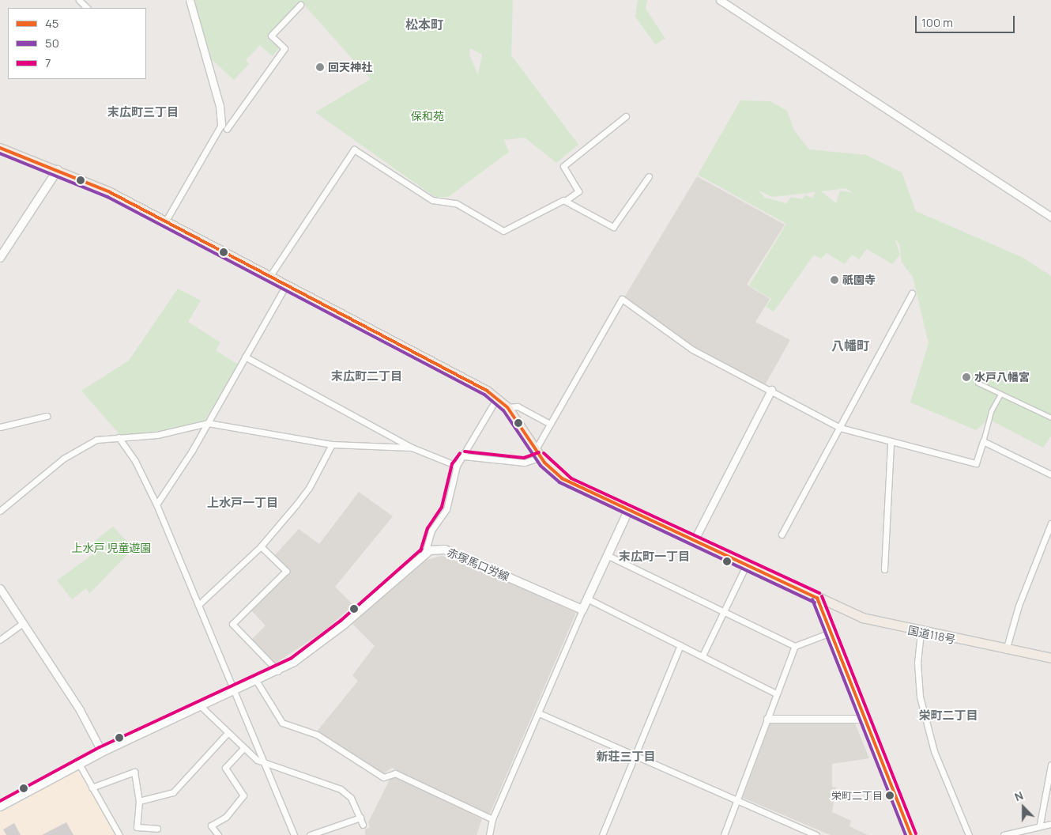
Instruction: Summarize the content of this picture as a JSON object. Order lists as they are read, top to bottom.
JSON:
{
  "streets": {
    "highway": ["国道118号"],
    "main road": ["赤塚馬口労線"]
  },
  "districts": [
    "松本町",
    "末広町三丁目",
    "八幡町",
    "末広町二丁目",
    "上水戸一丁目",
    "末広町一丁目",
    "栄町二丁目",
    "新荘三丁目"
  ],
  "parks": ["保和苑", "上水戸 児童遊園"],
  "places": [
    "回天神社",
    "祇園寺",
    "水戸八幡宮",
    "栄町二丁目"
  ],
  "lines": ["transit line 45", "transit line 50", "transit line 7"],
  "legend": ["45", "50", "7"],
  "scale_bar": "100 m",
  "north": "top"
}
